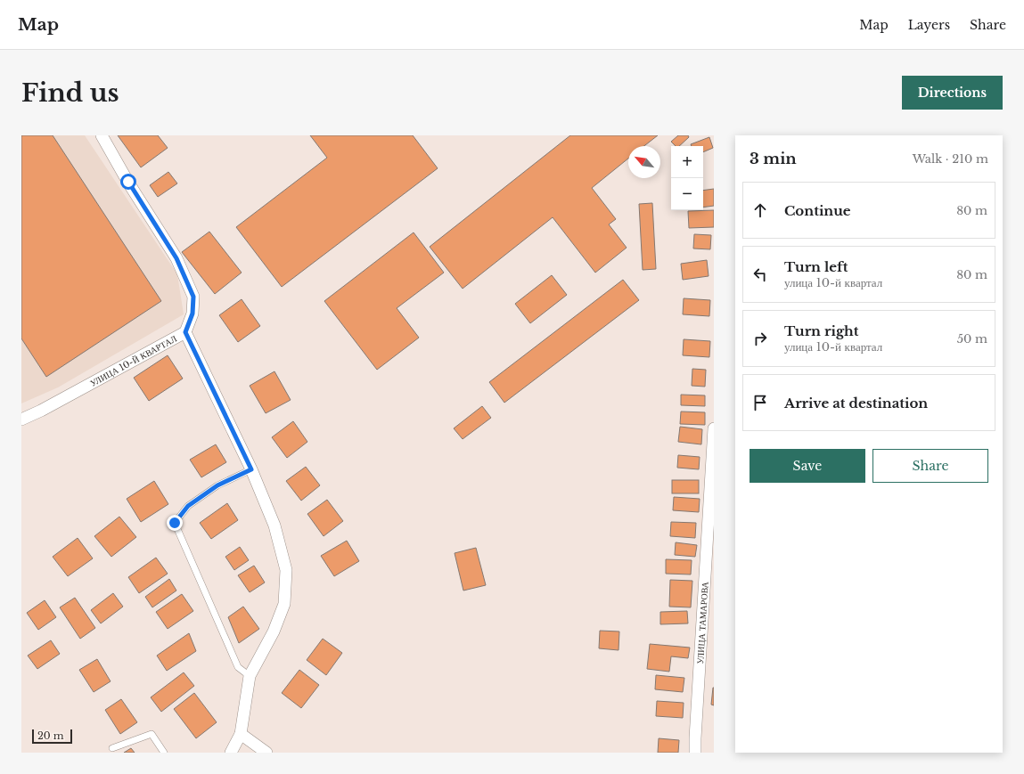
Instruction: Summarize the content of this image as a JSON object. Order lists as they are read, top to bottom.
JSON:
{
  "streets": {
    "street": ["УЛИЦА 10-Й КВАРТАЛ", "УЛИЦА ТАМАРОВА"]
  },
  "scale_bar": "20 m",
  "north": "top left",
  "page": {
    "header": "Map",
    "nav": ["Map", "Layers", "Share"],
    "buttons": [
      "Directions",
      ["Save", "Share"]
    ],
    "title": "Find us",
    "heading": ["3 min", "Walk · 210 m"],
    "map_buttons": ["+", "−"],
    "list": [
      ["Continue", "80 m"],
      ["Turn left", "улица 10-й квартал", "80 m"],
      ["Turn right", "улица 10-й квартал", "50 m"],
      "Arrive at destination"
    ],
    "scale": "20 m"
  }
}
